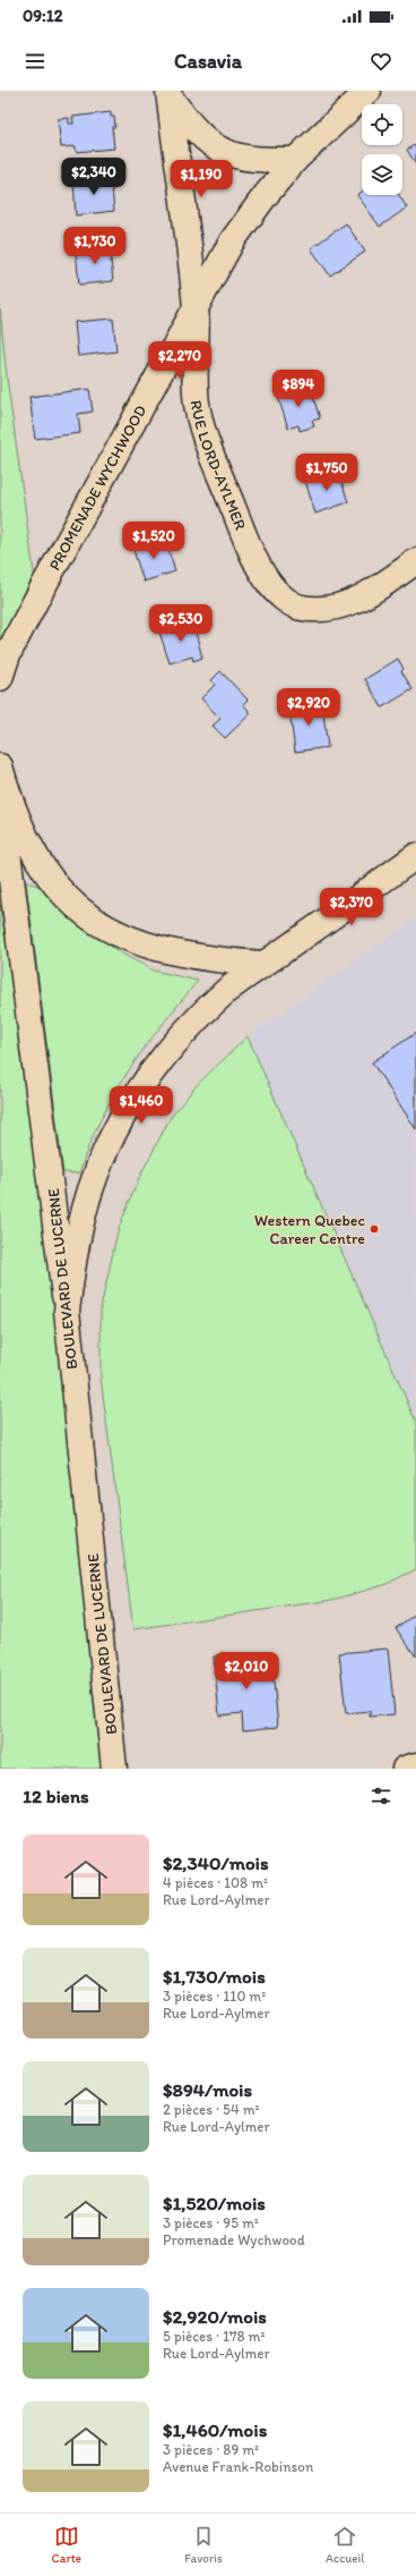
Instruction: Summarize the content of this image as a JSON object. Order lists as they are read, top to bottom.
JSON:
{
  "streets": {
    "street": ["RUE LORD-AYLMER", "PROMENADE WYCHWOOD", "BOULEVARD DE LUCERNE"]
  },
  "crossings": [
    ["RUE LORD-AYLMER", "PROMENADE WYCHWOOD"]
  ],
  "places": ["Western Quebec Career Centre"],
  "page": {
    "status": "09:12",
    "header": "Casavia",
    "price": [
      "$2,340",
      "$1,190",
      "$1,730",
      "$2,270",
      "$894",
      "$1,750",
      "$1,520",
      "$2,530",
      "$2,920",
      "$2,370",
      "$1,460",
      "$2,010"
    ],
    "heading": "12 biens",
    "list": [
      {
        "name": "$2,340/mois",
        "note": "4 pièces · 108 m² · Rue Lord-Aylmer"
      },
      {
        "name": "$1,730/mois",
        "note": "3 pièces · 110 m² · Rue Lord-Aylmer"
      },
      {
        "name": "$894/mois",
        "note": "2 pièces · 54 m² · Rue Lord-Aylmer"
      },
      {
        "name": "$1,520/mois",
        "note": "3 pièces · 95 m² · Promenade Wychwood"
      },
      {
        "name": "$2,920/mois",
        "note": "5 pièces · 178 m² · Rue Lord-Aylmer"
      },
      {
        "name": "$1,460/mois",
        "note": "3 pièces · 89 m² · Avenue Frank-Robinson"
      }
    ],
    "tabs": ["Carte", "Favoris", "Accueil"]
  }
}
